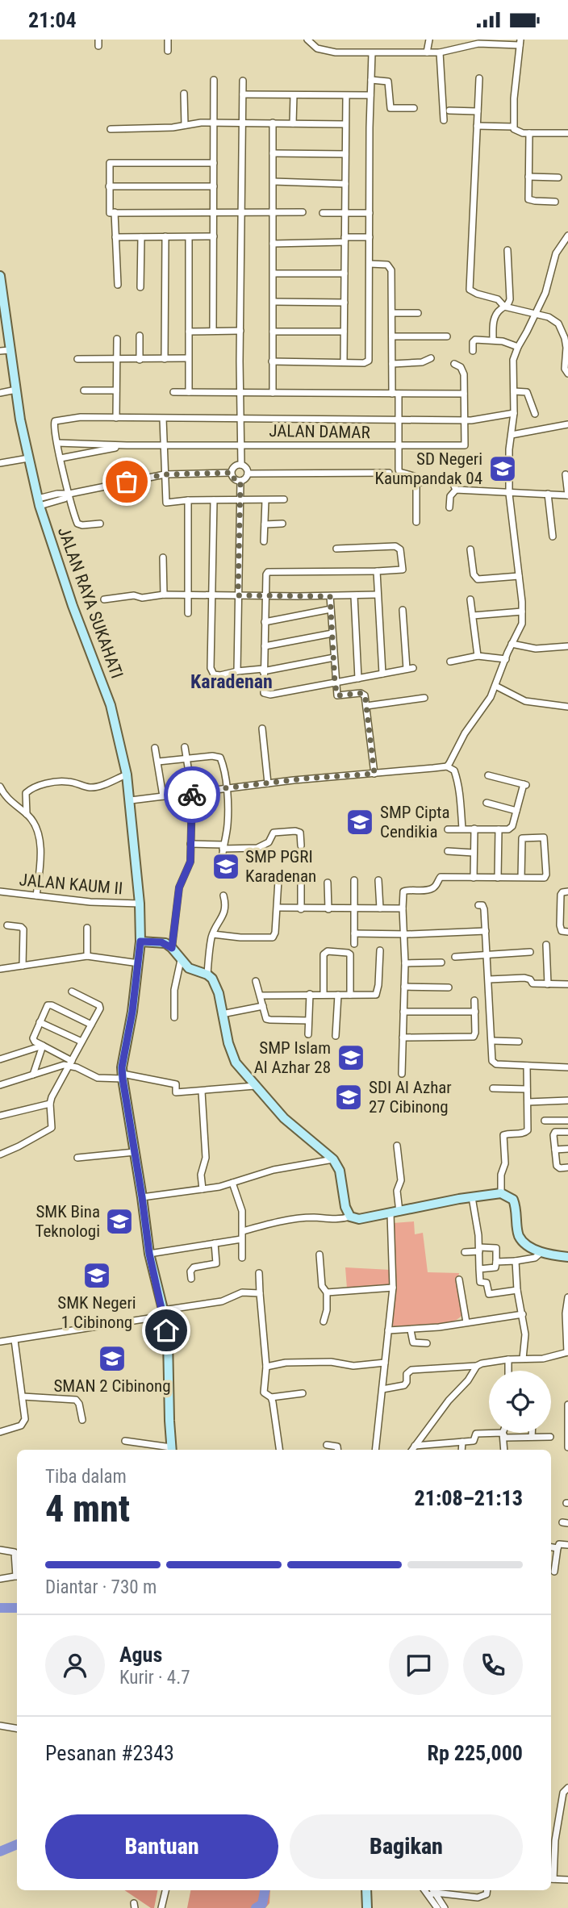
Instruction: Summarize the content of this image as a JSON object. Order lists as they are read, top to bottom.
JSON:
{
  "streets": {
    "main road": ["JALAN RAYA SUKAHATI"],
    "street": ["JALAN DAMAR", "JALAN KAUM II"]
  },
  "crossings": [
    ["JALAN RAYA SUKAHATI", "JALAN KAUM II"]
  ],
  "districts": ["Karadenan"],
  "places": {
    "school or university": [
      "SD Negeri Kaumpandak 04",
      "SMP Cipta Cendikia",
      "SMP PGRI Karadenan",
      "SMP Islam Al Azhar 28",
      "SDI Al Azhar 27 Cibinong",
      "SMK Bina Teknologi",
      "SMK Negeri 1 Cibinong",
      "SMAN 2 Cibinong"
    ]
  },
  "page": {
    "status": "21:04",
    "heading": ["4 mnt", "Tiba dalam", "21:08–21:13"],
    "panel": [
      "Agus",
      "Kurir · 4.7",
      "Pesanan #2343",
      "Rp 225,000"
    ],
    "bar": "Diantar · 730 m",
    "buttons": ["Bantuan", "Bagikan"]
  }
}
